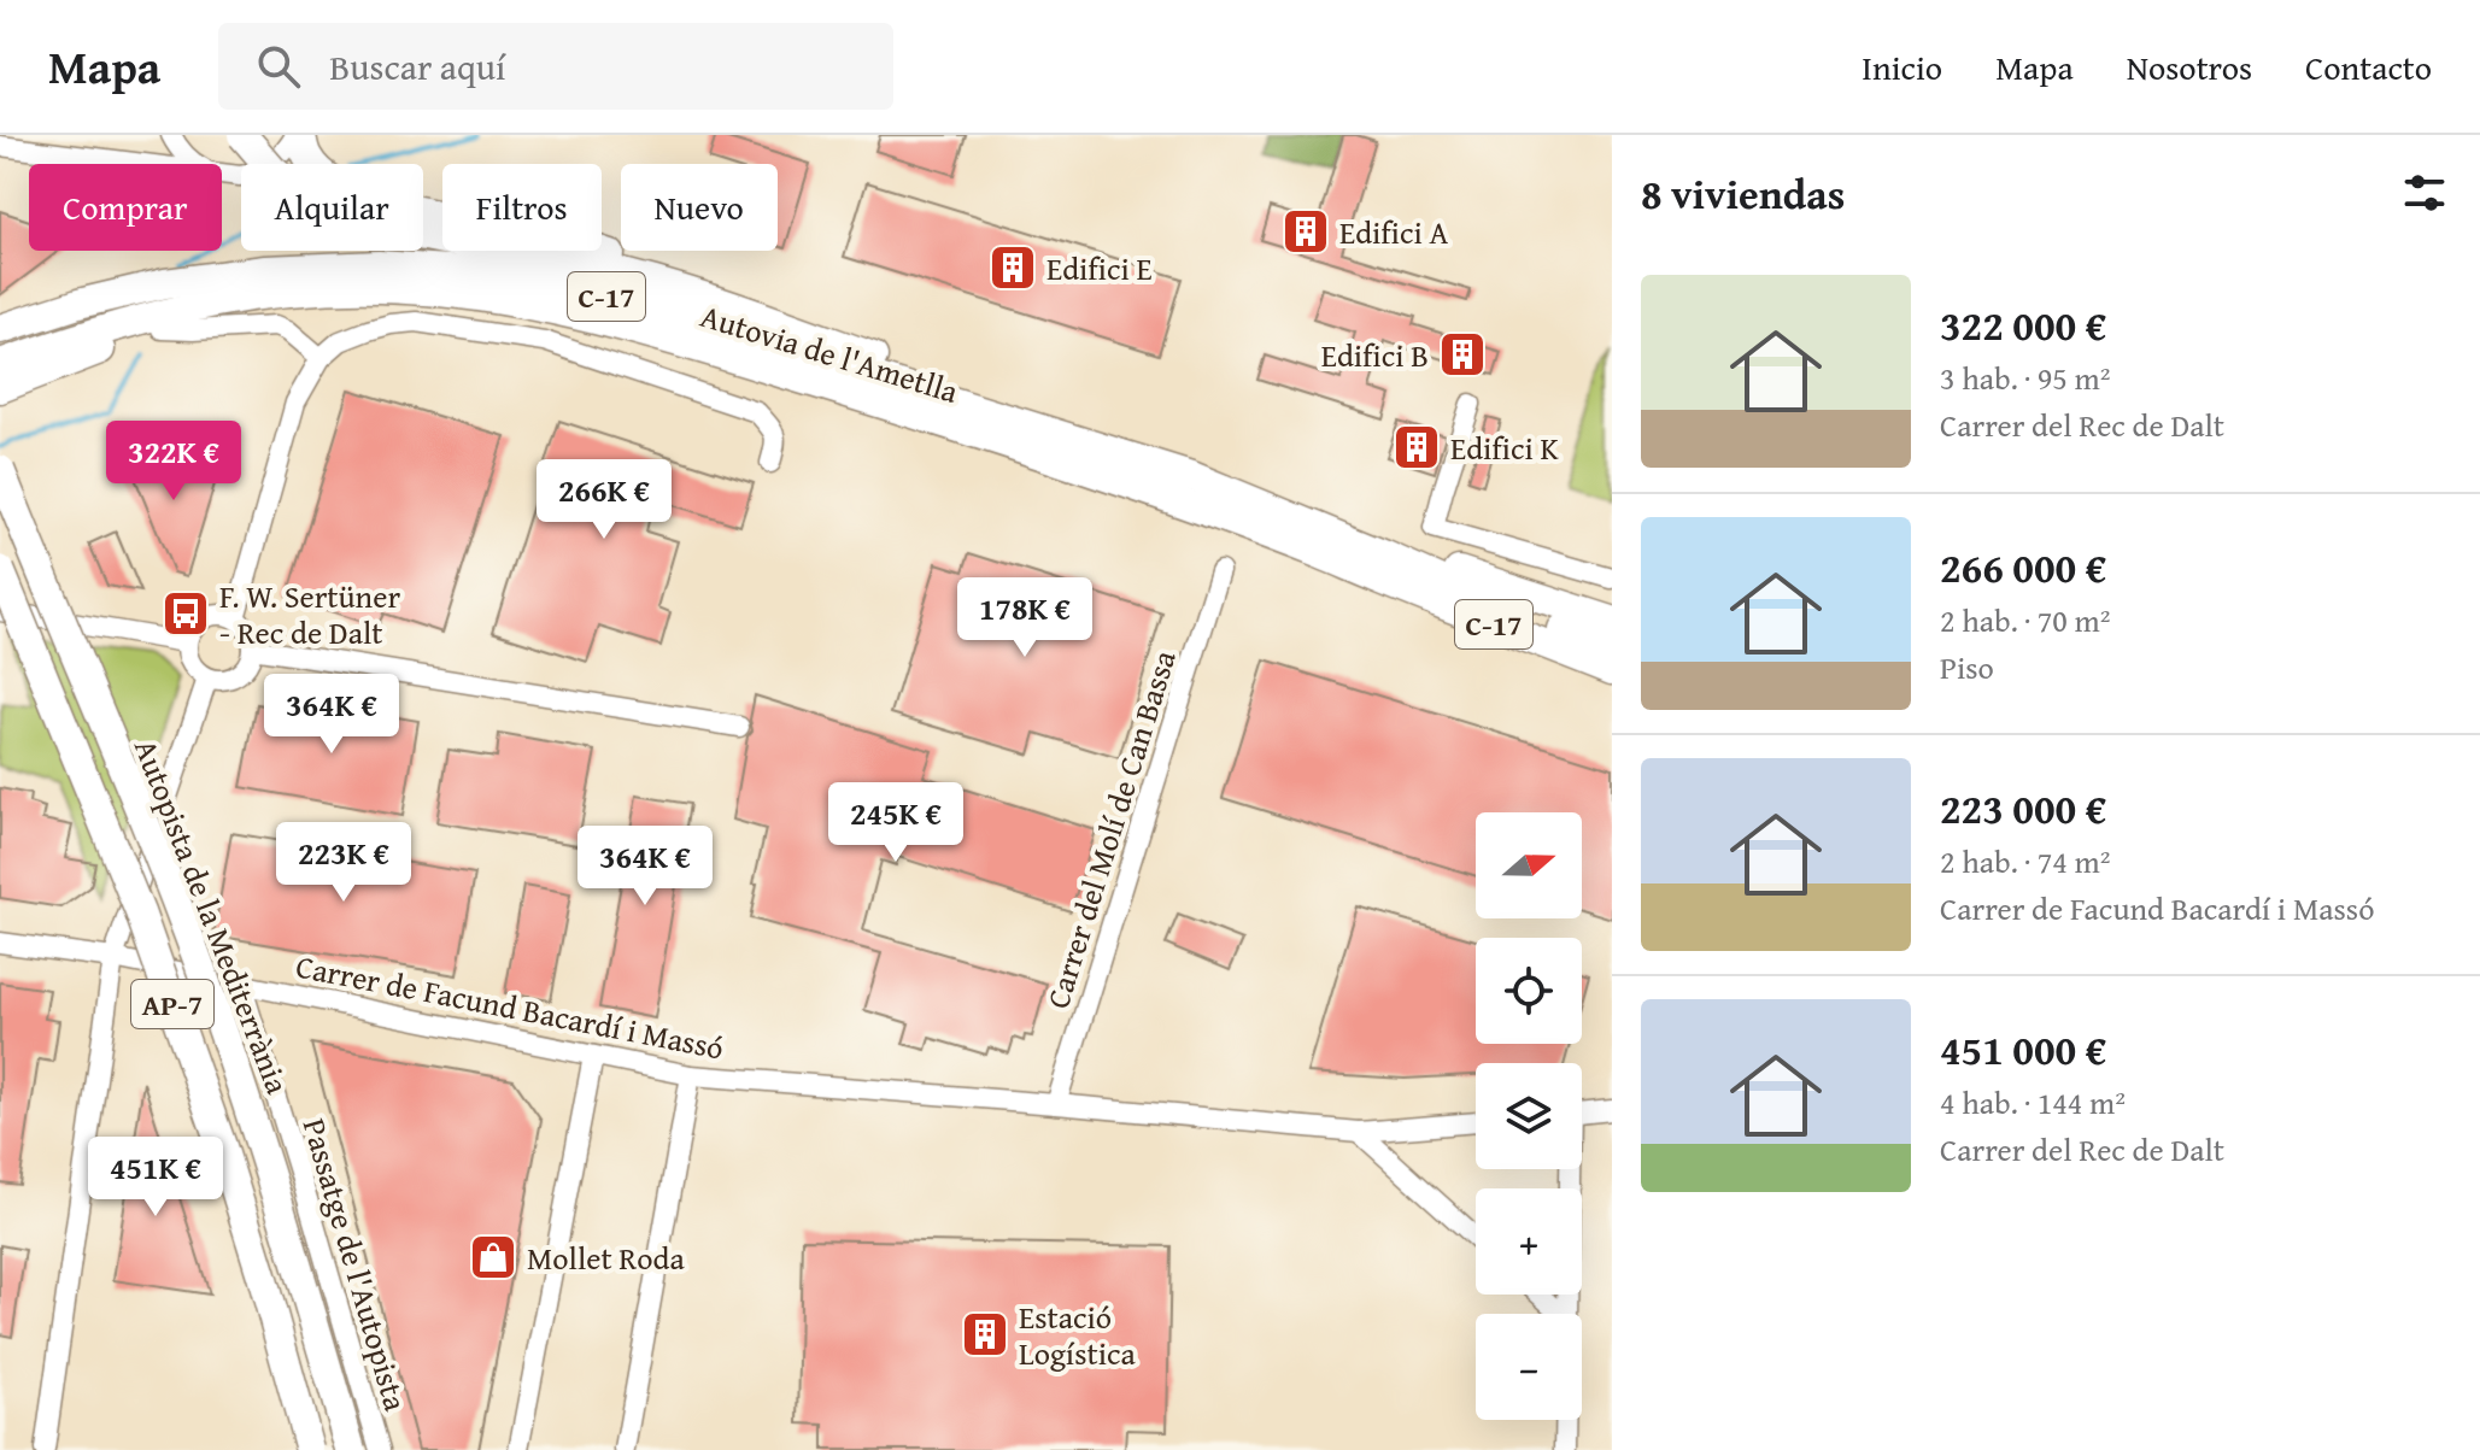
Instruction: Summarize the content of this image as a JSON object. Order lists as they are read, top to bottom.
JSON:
{
  "streets": {
    "highway": [
      "C-17",
      "Autovia de l'Ametlla",
      "Autopista de la Mediterrània",
      "AP-7"
    ],
    "street": ["Carrer del Molí de Can Bassa", "Carrer de Facund Bacardí i Massó", "Passatge de l'Autopista"]
  },
  "crossings": [
    ["Carrer del Molí de Can Bassa", "Carrer de Facund Bacardí i Massó"],
    ["Carrer de Facund Bacardí i Massó", "Passatge de l'Autopista"]
  ],
  "places": {
    "building": [
      "Edifici A",
      "Edifici E",
      "Edifici B",
      "Edifici K",
      "Estació Logística"
    ],
    "bus stop": ["F. W. Sertüner - Rec de Dalt"],
    "shop": ["Mollet Roda"]
  },
  "north": "right",
  "page": {
    "header": "Mapa",
    "search": "Buscar aquí",
    "nav": [
      "Inicio",
      "Mapa",
      "Nosotros",
      "Contacto"
    ],
    "heading": "8 viviendas",
    "chip": [
      "Comprar",
      "Alquilar",
      "Filtros",
      "Nuevo"
    ],
    "list": [
      {
        "name": "322 000 €",
        "note": "3 hab. · 95 m² · Carrer del Rec de Dalt"
      },
      {
        "name": "266 000 €",
        "note": "2 hab. · 70 m² · Piso"
      },
      {
        "name": "223 000 €",
        "note": "2 hab. · 74 m² · Carrer de Facund Bacardí i Massó"
      },
      {
        "name": "451 000 €",
        "note": "4 hab. · 144 m² · Carrer del Rec de Dalt"
      }
    ],
    "price": [
      "322K €",
      "266K €",
      "178K €",
      "364K €",
      "245K €",
      "223K €",
      "364K €",
      "451K €"
    ],
    "map_buttons": ["+", "−"]
  }
}
